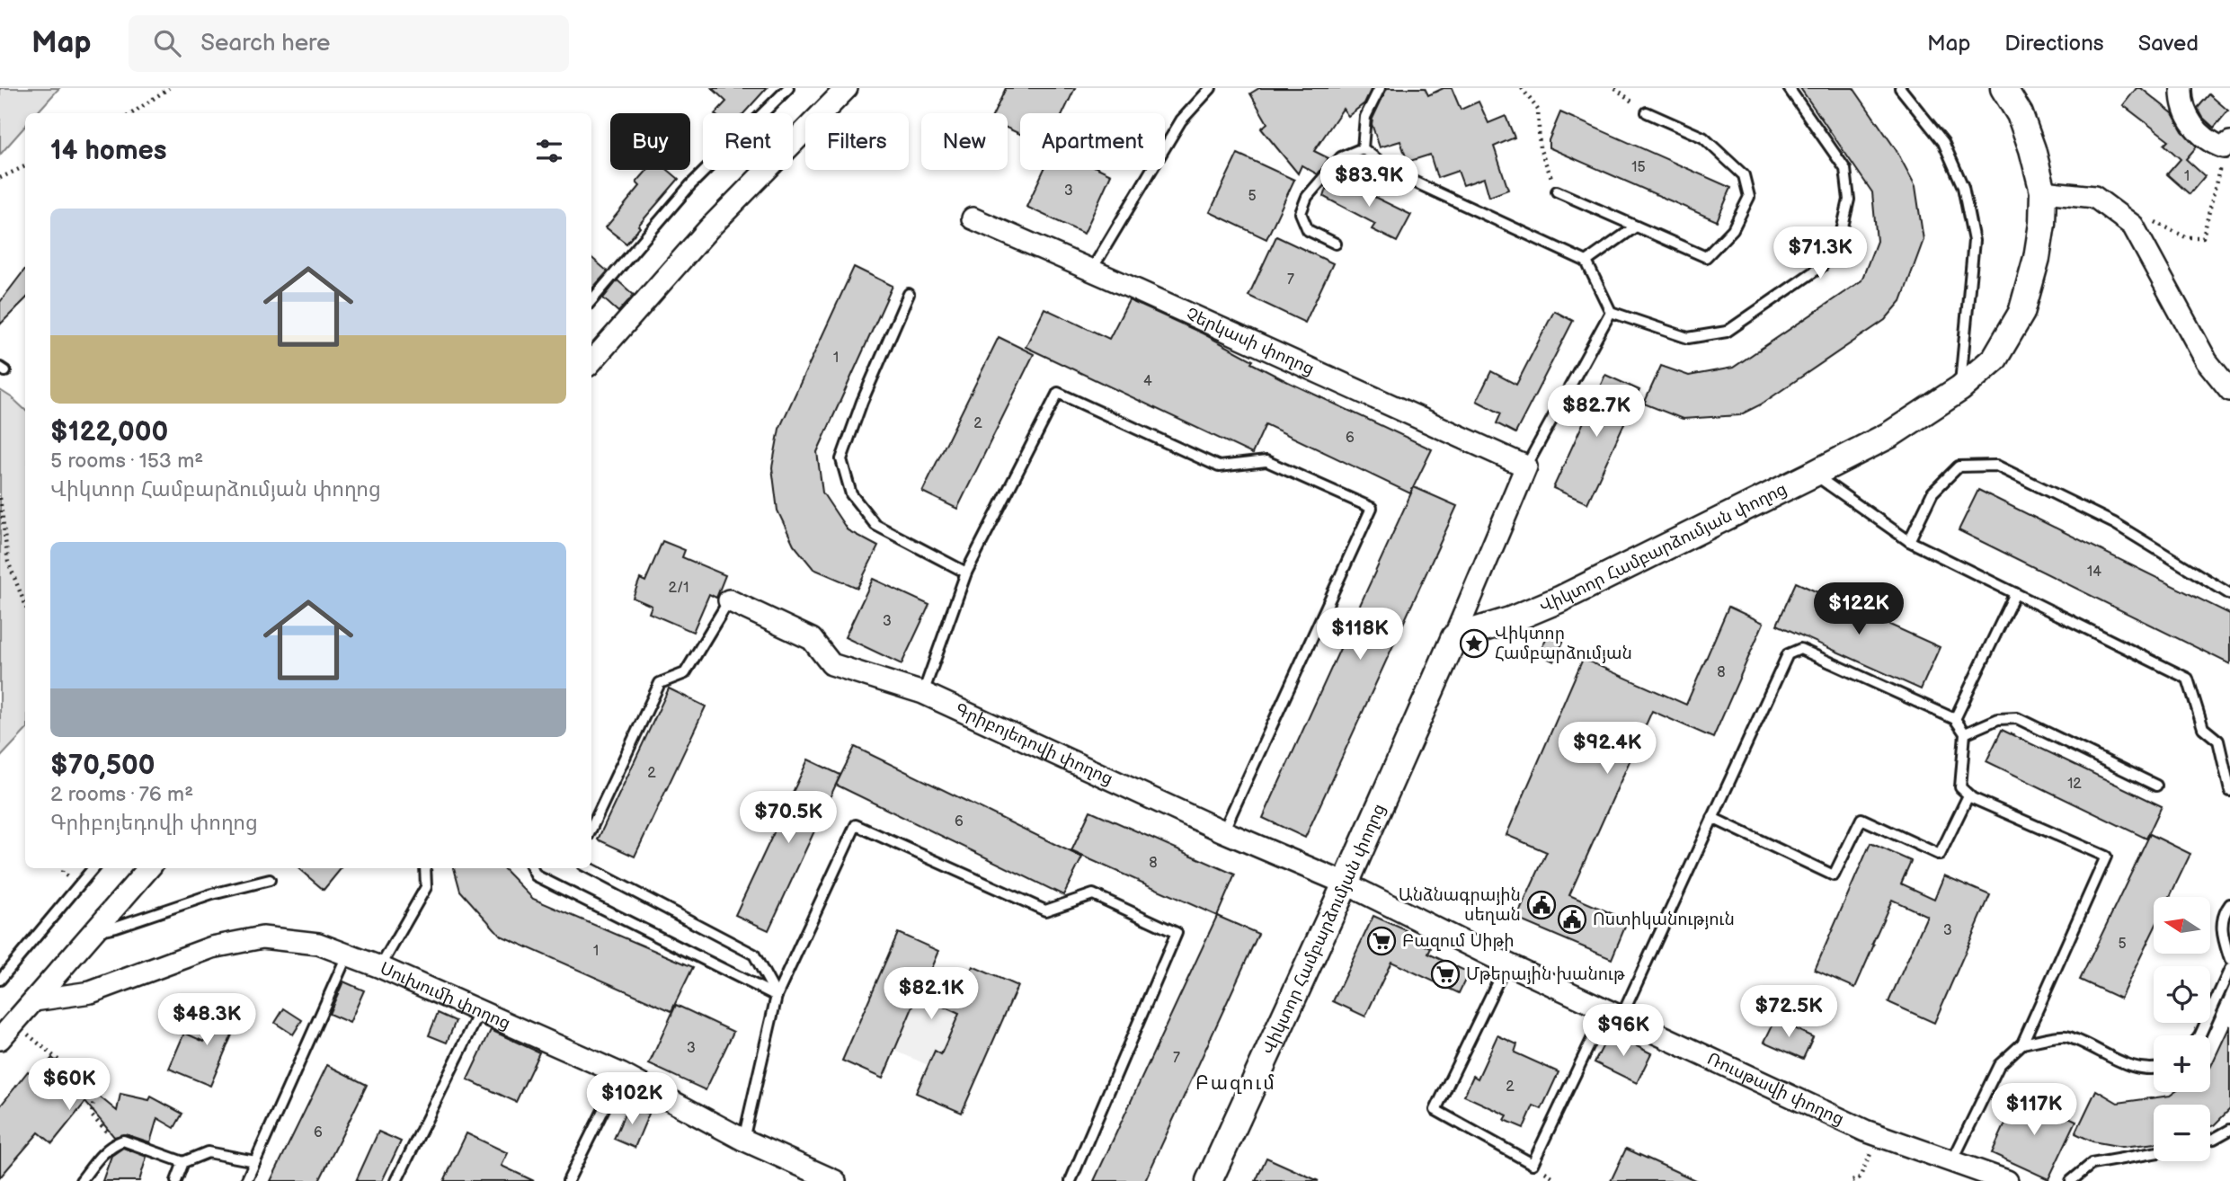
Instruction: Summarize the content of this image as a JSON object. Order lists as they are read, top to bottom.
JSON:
{
  "streets": {
    "street": [
      "Չերկասի փողոց",
      "Վիկտոր Համբարձումյան փողոց",
      "Գրիբոյեդովի փողոց",
      "Սուխումի փողոց",
      "Ռուսթավի փողոց"
    ]
  },
  "crossings": [
    ["Վիկտոր Համբարձումյան փողոց", "Գրիբոյեդովի փողոց"],
    ["Վիկտոր Համբարձումյան փողոց", "Ռուսթավի փողոց"],
    ["Գրիբոյեդովի փողոց", "Ռուսթավի փողոց"]
  ],
  "districts": ["Բազում"],
  "places": {
    "place": ["Վիկտոր Համբարձումյան"],
    "public building": ["Անձնագրային սեղան", "Ոստիկանություն"],
    "supermarket": ["Բազում Սիթի", "Մթերային խանութ"]
  },
  "house_numbers": [
    "15",
    "1",
    "3",
    "5",
    "7",
    "1",
    "4",
    "2",
    "6",
    "14",
    "2/1",
    "3",
    "8",
    "2",
    "12",
    "6",
    "8",
    "3",
    "5",
    "1",
    "3",
    "7",
    "2",
    "6"
  ],
  "north": "left",
  "page": {
    "header": "Map",
    "search": "Search here",
    "nav": ["Map", "Directions", "Saved"],
    "chip": [
      "Buy",
      "Rent",
      "Filters",
      "New",
      "Apartment"
    ],
    "heading": "14 homes",
    "price": [
      "$83.9K",
      "$71.3K",
      "$82.7K",
      "$122K",
      "$118K",
      "$92.4K",
      "$70.5K",
      "$82.1K",
      "$72.5K",
      "$48.3K",
      "$96K",
      "$60K",
      "$102K",
      "$117K"
    ],
    "list": [
      {
        "name": "$122,000",
        "note": "5 rooms · 153 m² · Վիկտոր Համբարձումյան փողոց"
      },
      {
        "name": "$70,500",
        "note": "2 rooms · 76 m² · Գրիբոյեդովի փողոց"
      }
    ],
    "map_buttons": ["+", "−"]
  }
}
